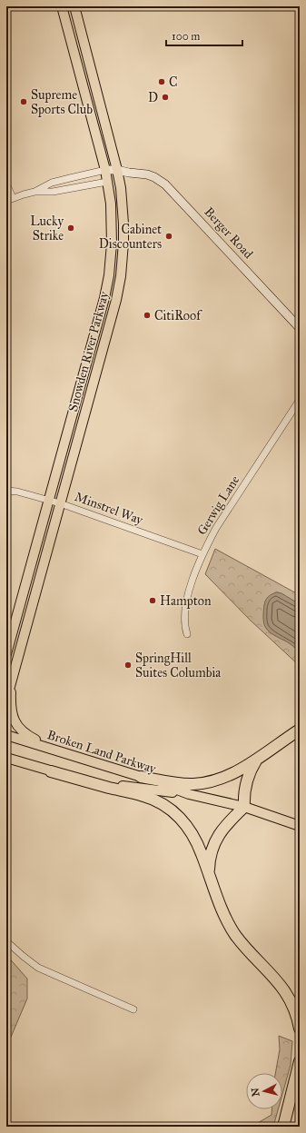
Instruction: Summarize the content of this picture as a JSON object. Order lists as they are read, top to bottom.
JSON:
{
  "streets": {
    "main road": ["Snowden River Parkway", "Broken Land Parkway"],
    "street": ["Berger Road", "Gerwig Lane", "Minstrel Way"]
  },
  "crossings": [
    ["Berger Road", "Snowden River Parkway"],
    ["Snowden River Parkway", "Minstrel Way"],
    ["Gerwig Lane", "Minstrel Way"]
  ],
  "places": [
    "C",
    "D",
    "Supreme Sports Club",
    "Lucky Strike",
    "Cabinet Discounters",
    "CitiRoof",
    "Hampton",
    "SpringHill Suites Columbia"
  ],
  "scale_bar": "100 m",
  "north": "left"
}
